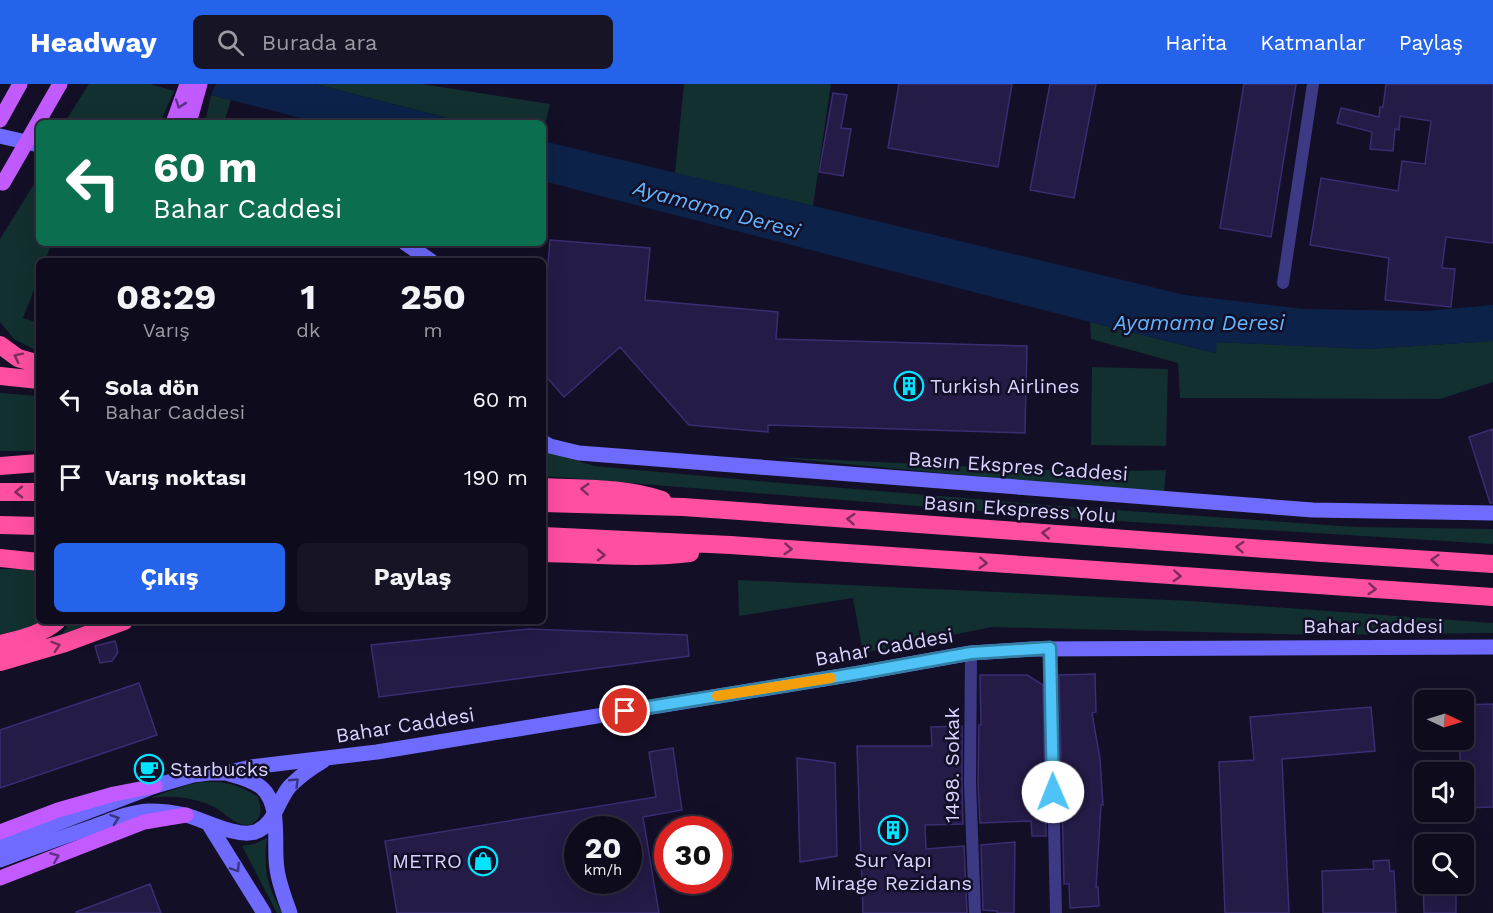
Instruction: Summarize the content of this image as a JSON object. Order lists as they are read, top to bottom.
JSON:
{
  "streets": {
    "highway": ["Basın Ekspress Yolu"],
    "main road": ["Basın Ekspres Caddesi", "Bahar Caddesi"],
    "street": ["1498. Sokak"]
  },
  "crossings": [
    ["Bahar Caddesi", "1498. Sokak"]
  ],
  "water": ["Ayamama Deresi"],
  "places": {
    "building": ["Turkish Airlines", "Sur Yapı Mirage Rezidans"],
    "cafe": ["Starbucks"],
    "shop": ["METRO"]
  },
  "north": "right",
  "page": {
    "header": "Headway",
    "search": "Burada ara",
    "nav": ["Harita", "Katmanlar", "Paylaş"],
    "turn": ["60 m", "Bahar Caddesi"],
    "eta": [
      "08:29",
      "Varış",
      "1",
      "dk",
      "250",
      "m"
    ],
    "list": [
      {
        "name": "Sola dön",
        "note": "Bahar Caddesi",
        "value": "60 m"
      },
      {
        "name": "Varış noktası",
        "value": "190 m"
      }
    ],
    "buttons": ["Çıkış", "Paylaş"],
    "speed": "20 km/h",
    "limit": "30"
  }
}
